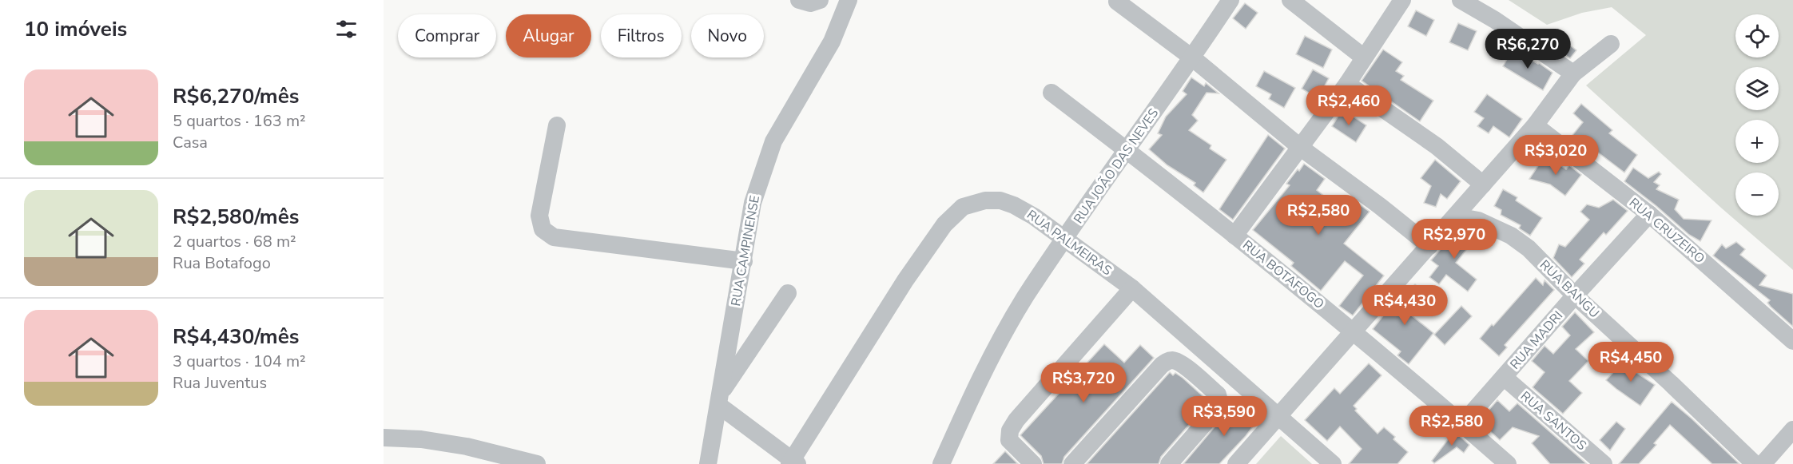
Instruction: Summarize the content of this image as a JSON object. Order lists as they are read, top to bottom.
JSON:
{
  "streets": {
    "street": [
      "RUA JOÃO DAS NEVES",
      "RUA CRUZEIRO",
      "RUA PALMEIRAS",
      "RUA CAMPINENSE",
      "RUA BOTAFOGO",
      "RUA BANGU",
      "RUA MADRI",
      "RUA SANTOS"
    ]
  },
  "crossings": [
    ["RUA JOÃO DAS NEVES", "RUA PALMEIRAS"],
    ["RUA JOÃO DAS NEVES", "RUA BOTAFOGO"],
    ["RUA CRUZEIRO", "RUA MADRI"],
    ["RUA BOTAFOGO", "RUA MADRI"],
    ["RUA BANGU", "RUA MADRI"],
    ["RUA MADRI", "RUA SANTOS"]
  ],
  "page": {
    "heading": "10 imóveis",
    "map_buttons": ["+", "−"],
    "chip": [
      "Comprar",
      "Alugar",
      "Filtros",
      "Novo"
    ],
    "price": [
      "R$6,270",
      "R$2,460",
      "R$3,020",
      "R$2,580",
      "R$2,970",
      "R$4,430",
      "R$4,450",
      "R$3,720",
      "R$3,590",
      "R$2,580"
    ],
    "list": [
      {
        "name": "R$6,270/mês",
        "note": "5 quartos · 163 m² · Casa"
      },
      {
        "name": "R$2,580/mês",
        "note": "2 quartos · 68 m² · Rua Botafogo"
      },
      {
        "name": "R$4,430/mês",
        "note": "3 quartos · 104 m² · Rua Juventus"
      }
    ]
  }
}
